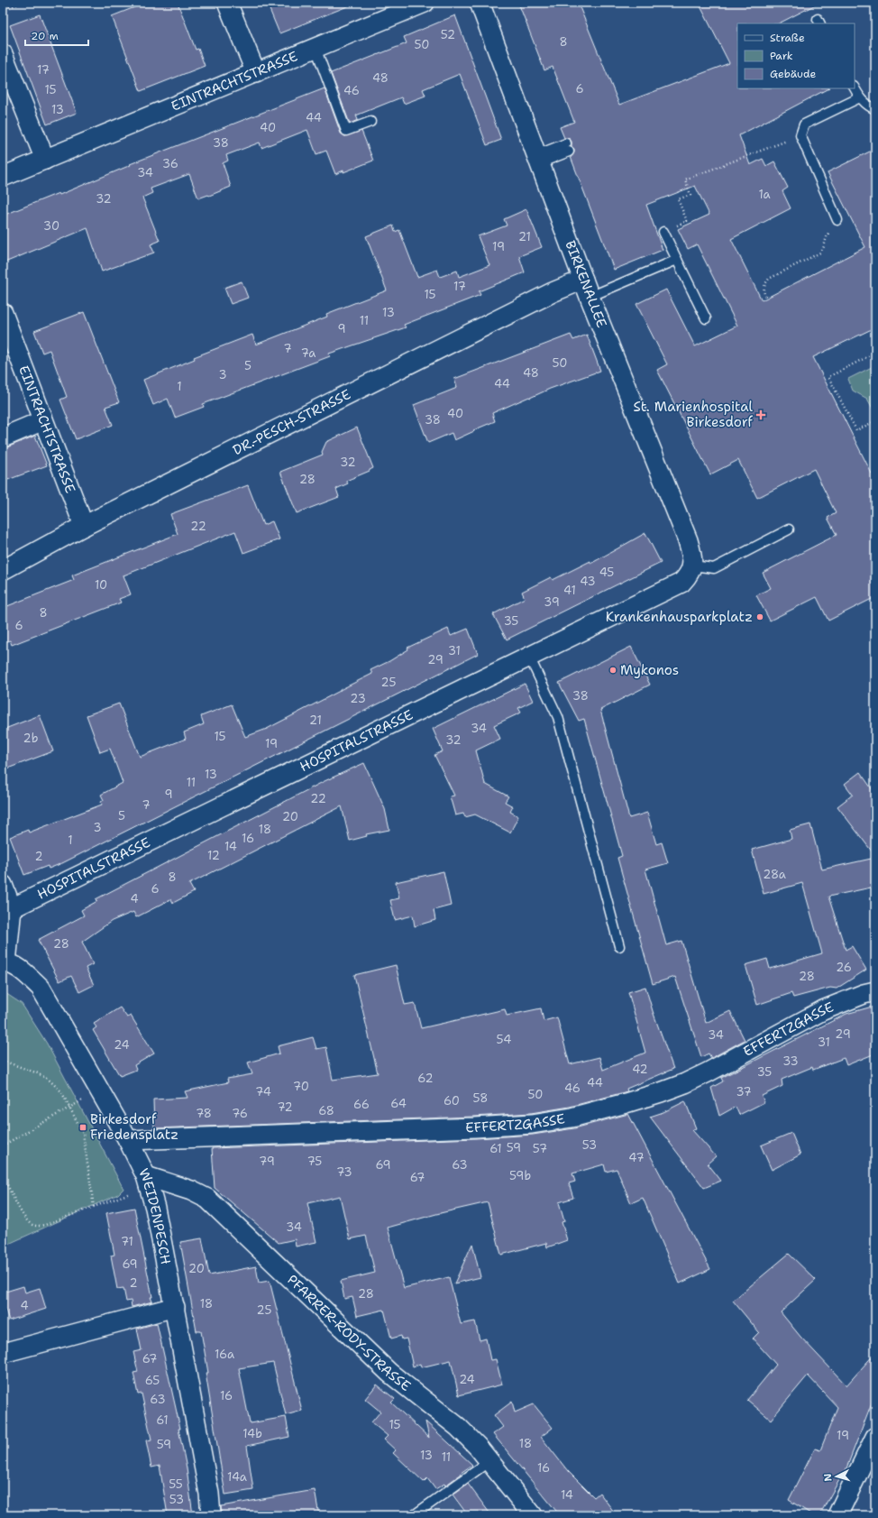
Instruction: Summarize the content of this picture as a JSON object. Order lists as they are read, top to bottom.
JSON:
{
  "streets": {
    "street": [
      "EINTRACHTSTRASSE",
      "BIRKENALLEE",
      "DR.-PESCH-STRASSE",
      "HOSPITALSTRASSE",
      "EFFERTZGASSE",
      "WEIDENPESCH",
      "PFARRER-RODY-STRASSE"
    ]
  },
  "crossings": [
    ["EINTRACHTSTRASSE", "DR.-PESCH-STRASSE"],
    ["BIRKENALLEE", "DR.-PESCH-STRASSE"],
    ["BIRKENALLEE", "HOSPITALSTRASSE"],
    ["EFFERTZGASSE", "WEIDENPESCH"],
    ["WEIDENPESCH", "PFARRER-RODY-STRASSE"]
  ],
  "places": {
    "health": ["St. Marienhospital Birkesdorf"],
    "other": ["Krankenhausparkplatz", "Mykonos"],
    "transit": ["Birkesdorf Friedensplatz"]
  },
  "house_numbers": [
    "52",
    "8",
    "50",
    "17",
    "48",
    "6",
    "15",
    "46",
    "13",
    "44",
    "40",
    "38",
    "36",
    "34",
    "1a",
    "32",
    "30",
    "21",
    "19",
    "17",
    "15",
    "13",
    "11",
    "9",
    "7",
    "7a",
    "50",
    "5",
    "48",
    "3",
    "44",
    "1",
    "40",
    "38",
    "32",
    "28",
    "22",
    "45",
    "43",
    "10",
    "41",
    "39",
    "8",
    "35",
    "6",
    "31",
    "29",
    "25",
    "38",
    "23",
    "21",
    "34",
    "15",
    "2b",
    "32",
    "19",
    "13",
    "11",
    "9",
    "22",
    "7",
    "5",
    "20",
    "3",
    "18",
    "16",
    "1",
    "14",
    "12",
    "2",
    "28a",
    "8",
    "6",
    "4",
    "28",
    "26",
    "28",
    "29",
    "34",
    "54",
    "31",
    "24",
    "33",
    "42",
    "35",
    "62",
    "44",
    "70",
    "46",
    "74",
    "37",
    "50",
    "58",
    "60",
    "64",
    "66",
    "72",
    "68",
    "78",
    "76",
    "53",
    "59",
    "61",
    "57",
    "47",
    "79",
    "75",
    "69",
    "63",
    "73",
    "59b",
    "67",
    "34",
    "71",
    "69",
    "20",
    "2",
    "28",
    "18",
    "4",
    "25",
    "16a",
    "67",
    "24",
    "65",
    "16",
    "63",
    "61",
    "15",
    "14b",
    "19",
    "18",
    "59",
    "13",
    "11",
    "16",
    "14a",
    "55",
    "14",
    "53"
  ],
  "legend": ["Straße", "Park", "Gebäude"],
  "scale_bar": "20 m",
  "north": "left"
}
